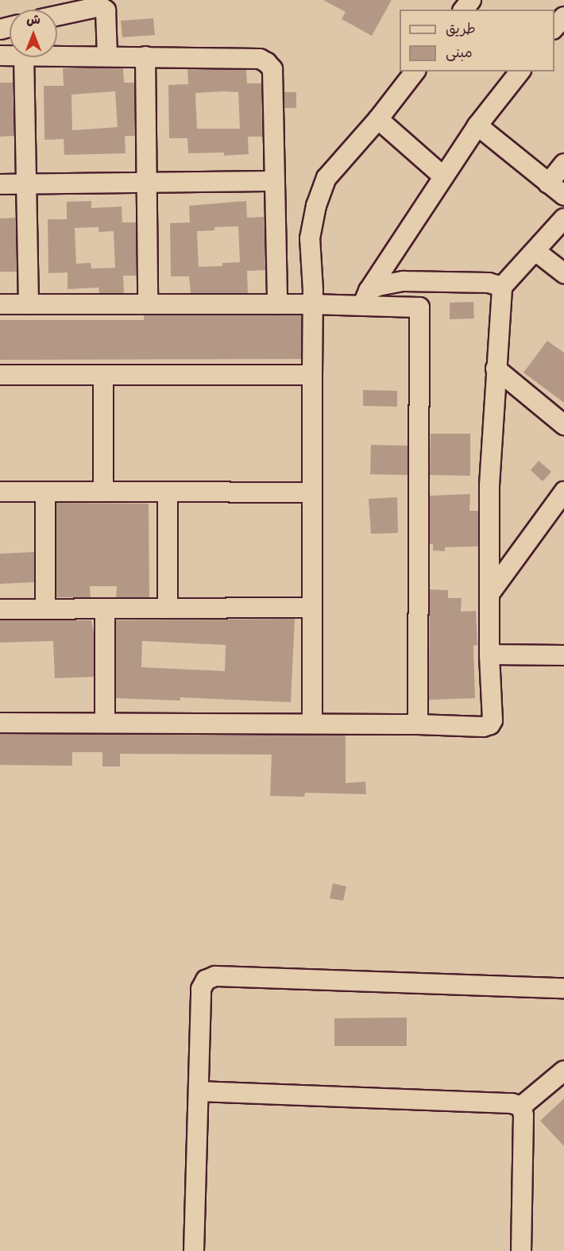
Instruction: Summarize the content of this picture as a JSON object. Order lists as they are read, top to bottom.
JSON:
{
  "legend": ["طريق", "مبنى"],
  "north": "top"
}
